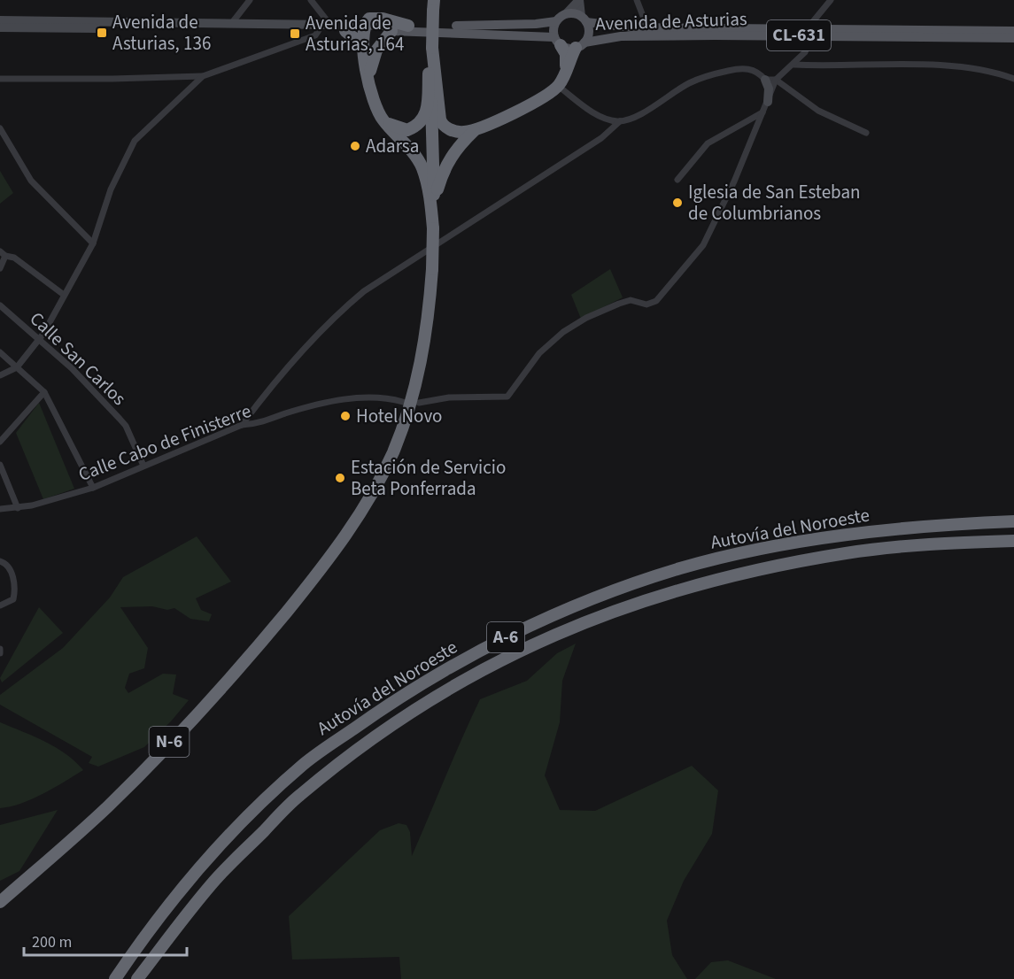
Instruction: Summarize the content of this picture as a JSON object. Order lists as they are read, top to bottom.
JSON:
{
  "streets": {
    "highway": ["Autovía del Noroeste", "A-6", "N-6"],
    "main road": ["Avenida de Asturias", "CL-631"],
    "street": ["Calle San Carlos", "Calle Cabo de Finisterre"]
  },
  "crossings": [
    ["Avenida de Asturias", "CL-631"],
    ["Calle San Carlos", "Calle Cabo de Finisterre"]
  ],
  "places": {
    "transit": ["Avenida de Asturias, 136", "Avenida de Asturias, 164"],
    "other": [
      "Adarsa",
      "Iglesia de San Esteban de Columbrianos",
      "Hotel Novo",
      "Estación de Servicio Beta Ponferrada"
    ]
  },
  "scale_bar": "200 m"
}
